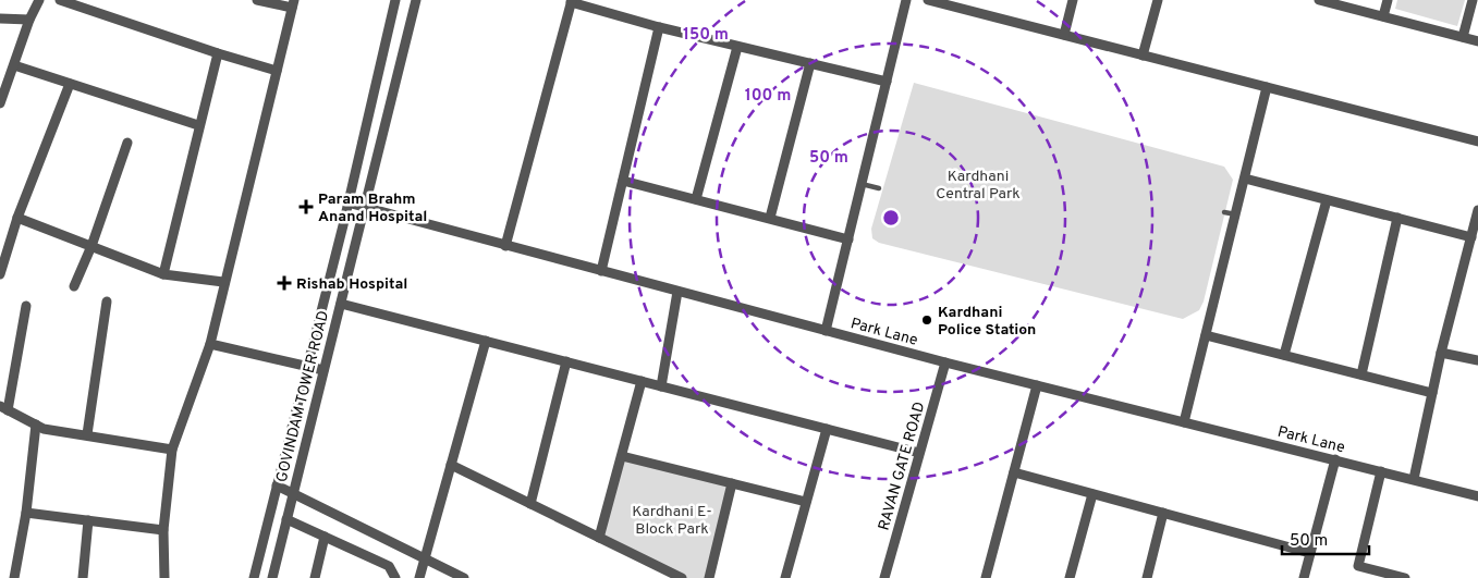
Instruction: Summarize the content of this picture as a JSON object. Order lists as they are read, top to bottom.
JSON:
{
  "streets": {
    "street": ["Park Lane", "GOVINDAM TOWER ROAD", "RAVAN GATE ROAD"]
  },
  "crossings": [
    ["Park Lane", "GOVINDAM TOWER ROAD"],
    ["Park Lane", "RAVAN GATE ROAD"]
  ],
  "parks": ["Kardhani Central Park", "Kardhani E- Block Park"],
  "places": {
    "health": ["Param Brahm Anand Hospital", "Rishab Hospital"],
    "other": ["Kardhani Police Station"]
  },
  "scale_bar": "50 m",
  "rings": ["150 m", "100 m", "50 m"]
}
